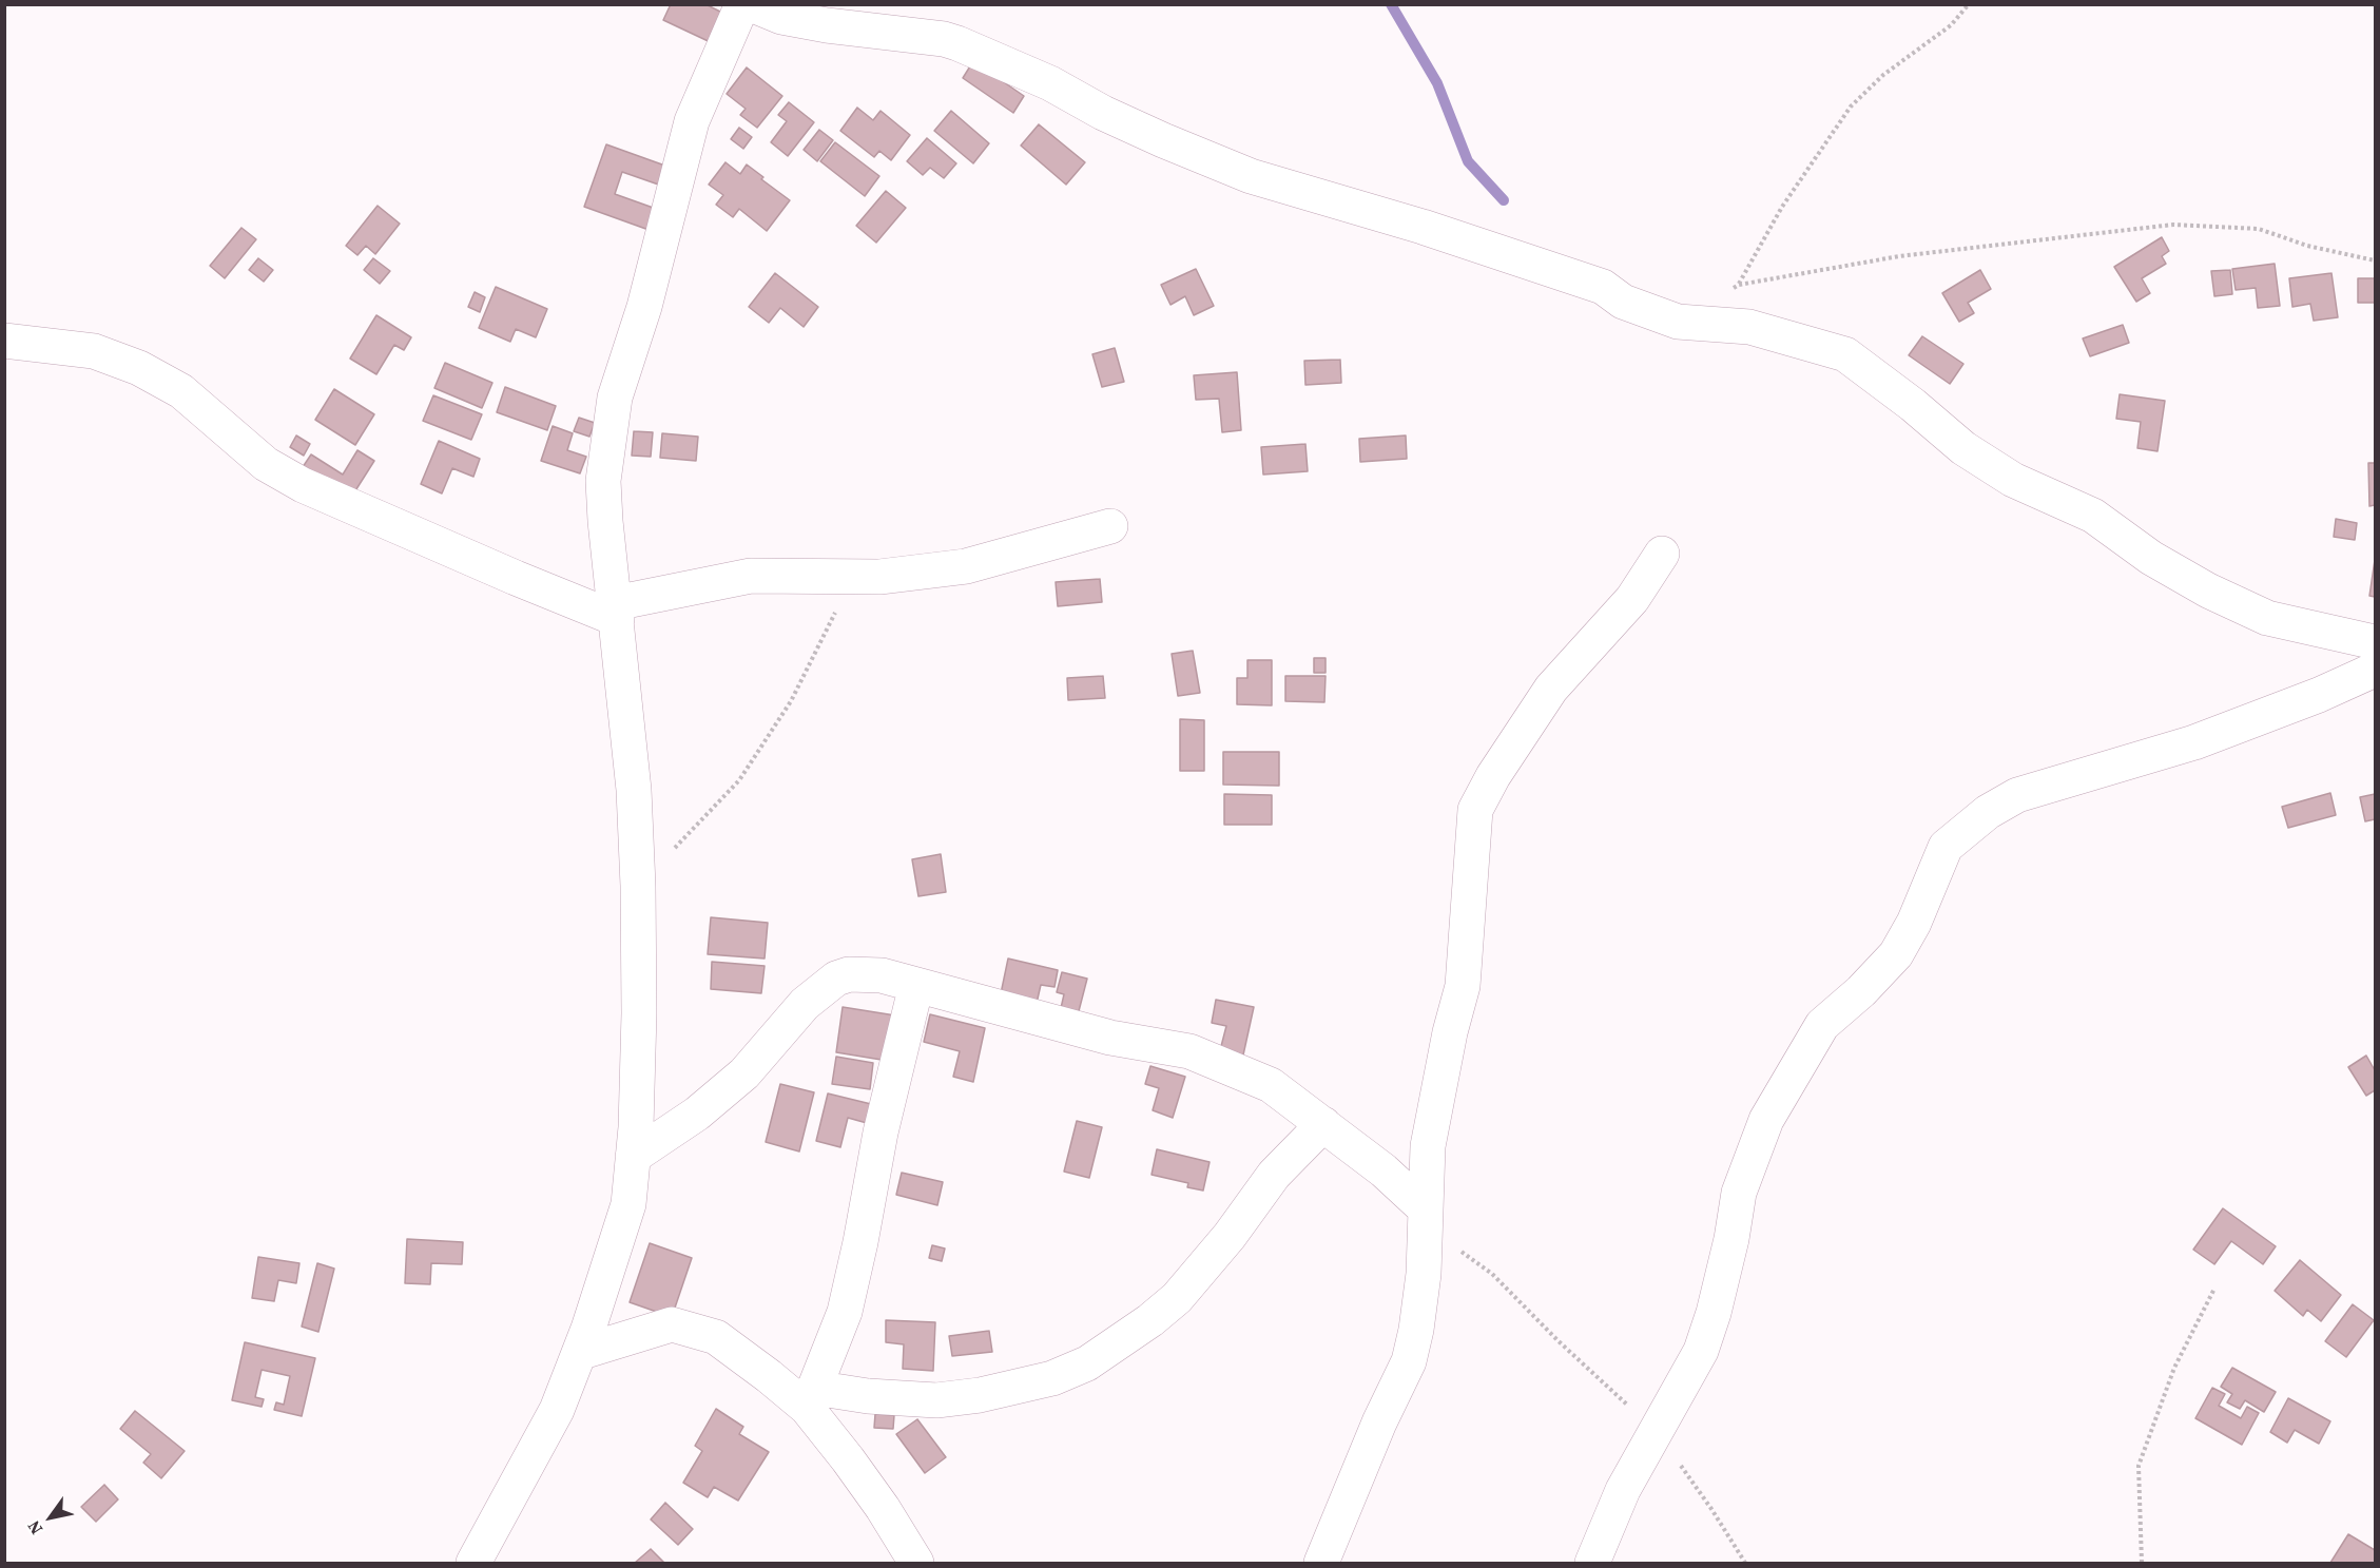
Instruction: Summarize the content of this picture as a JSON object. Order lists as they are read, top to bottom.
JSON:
{
  "north": "bottom left"
}
